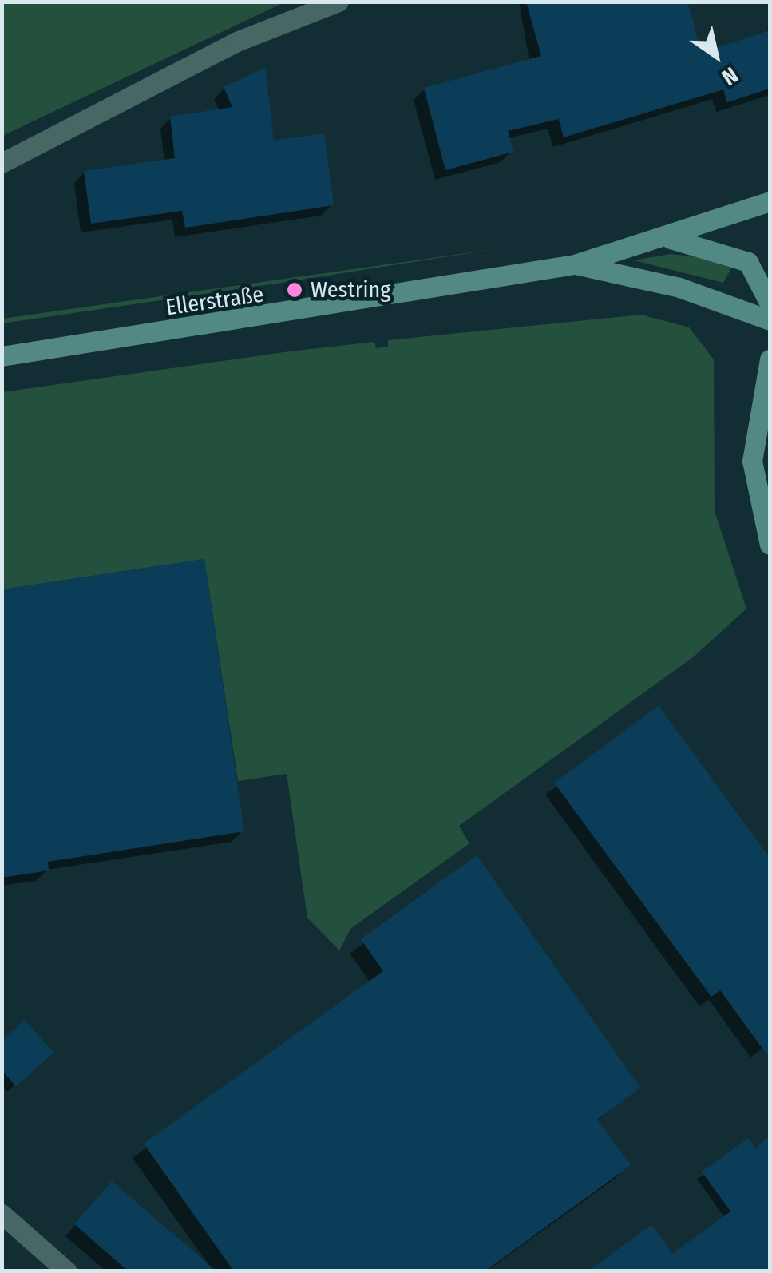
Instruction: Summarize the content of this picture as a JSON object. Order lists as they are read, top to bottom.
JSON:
{
  "streets": {
    "main road": ["Ellerstraße"]
  },
  "places": ["Westring"],
  "north": "bottom right"
}
